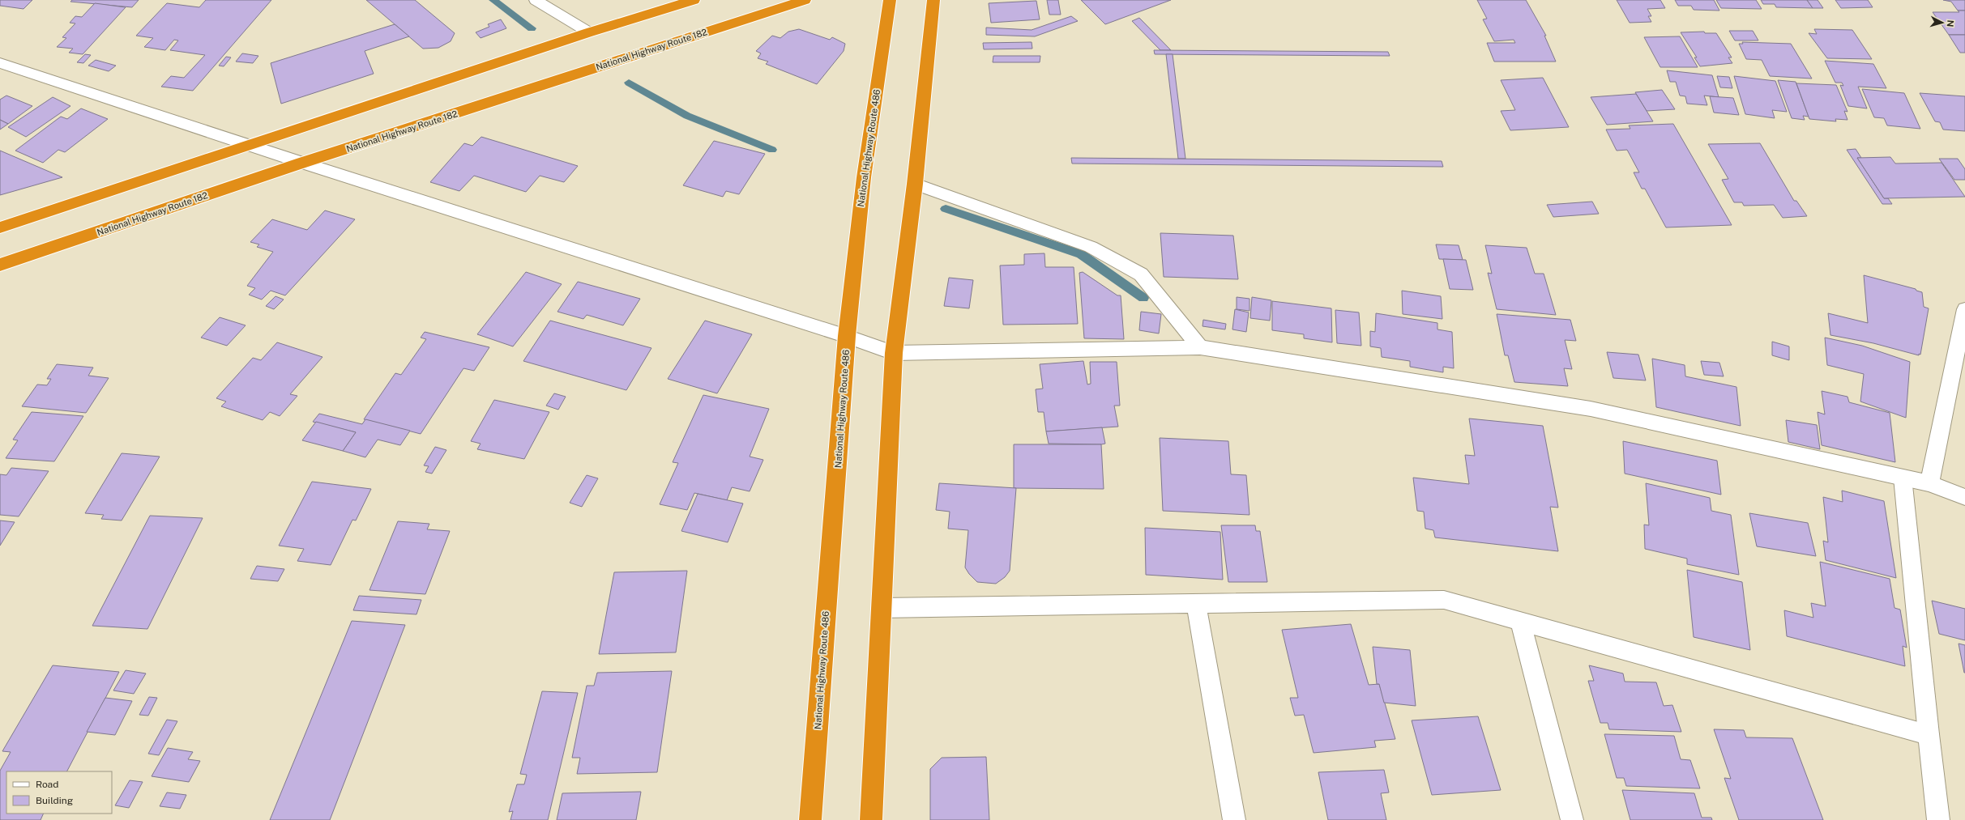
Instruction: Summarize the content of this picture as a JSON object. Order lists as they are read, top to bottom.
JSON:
{
  "streets": {
    "highway": ["National Highway Route 182", "National Highway Route 486"]
  },
  "legend": ["Road", "Building"],
  "north": "right"
}
